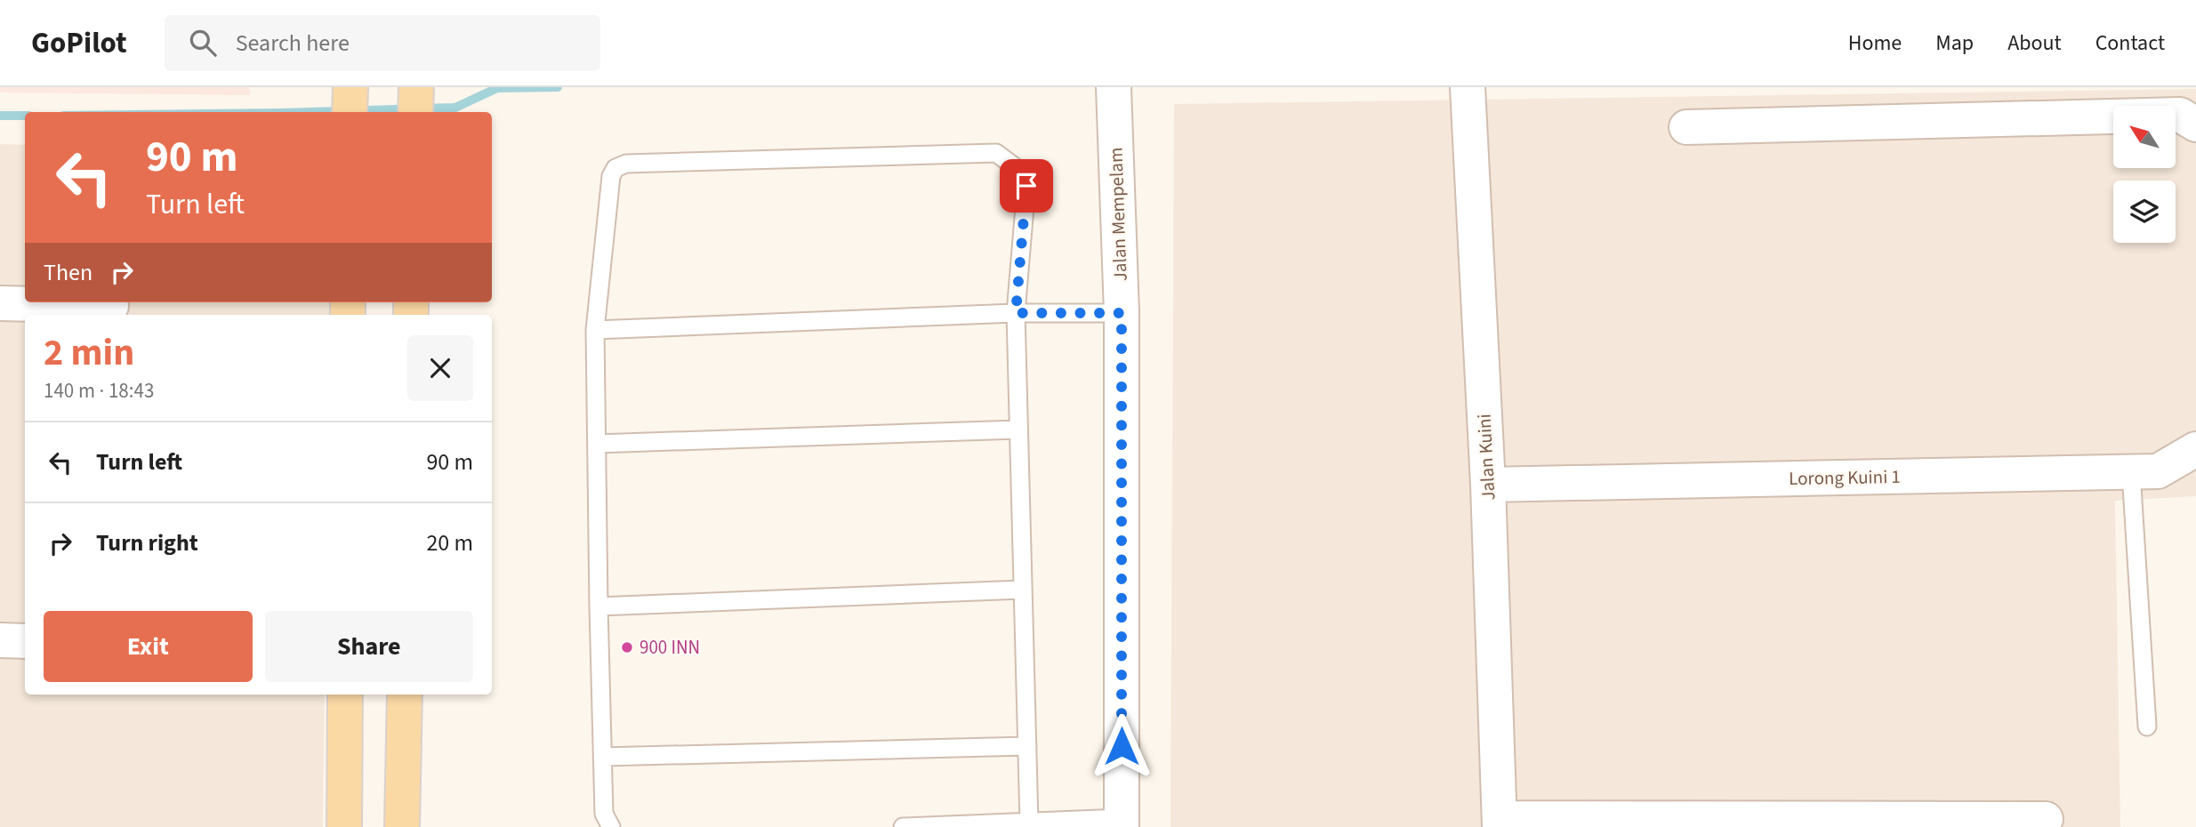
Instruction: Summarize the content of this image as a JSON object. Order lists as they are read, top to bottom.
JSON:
{
  "streets": {
    "street": ["Jalan Mempelam", "Jalan Kuini", "Lorong Kuini 1"]
  },
  "crossings": [
    ["Jalan Kuini", "Lorong Kuini 1"]
  ],
  "places": ["900 INN"],
  "north": "top left",
  "page": {
    "header": "GoPilot",
    "search": "Search here",
    "nav": [
      "Home",
      "Map",
      "About",
      "Contact"
    ],
    "turn": ["90 m", "Turn left"],
    "then": "Then",
    "heading": ["2 min", "140 m · 18:43"],
    "list": [
      {
        "name": "Turn left",
        "value": "90 m"
      },
      {
        "name": "Turn right",
        "value": "20 m"
      }
    ],
    "buttons": ["Exit", "Share"]
  }
}
